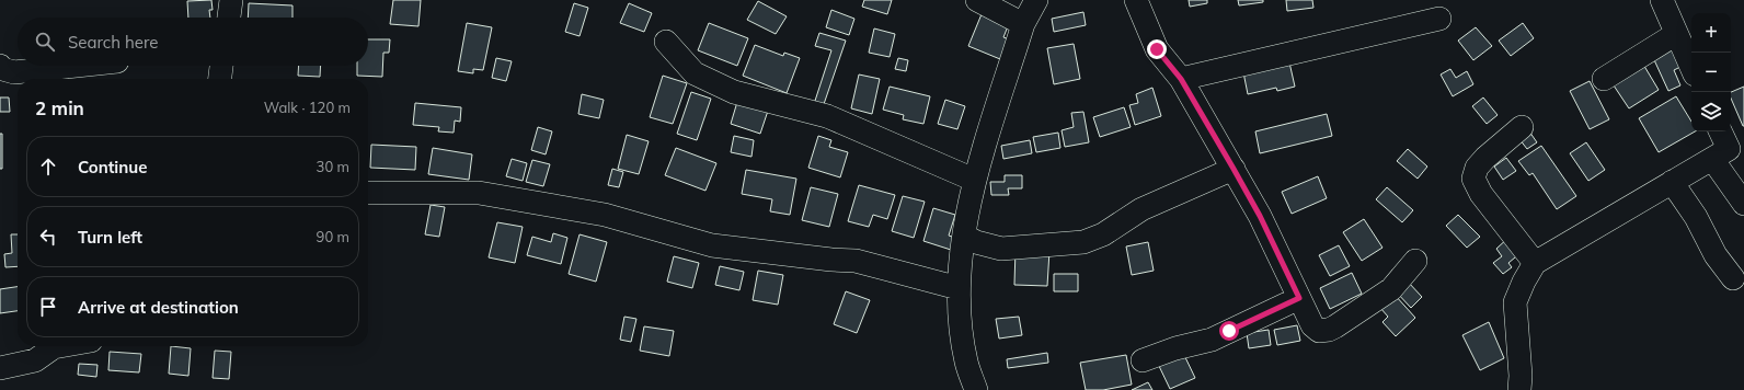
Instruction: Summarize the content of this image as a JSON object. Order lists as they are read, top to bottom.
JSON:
{
  "page": {
    "map_buttons": ["+", "−"],
    "search": "Search here",
    "heading": ["2 min", "Walk · 120 m"],
    "list": [
      ["Continue", "30 m"],
      ["Turn left", "90 m"],
      "Arrive at destination"
    ]
  }
}
